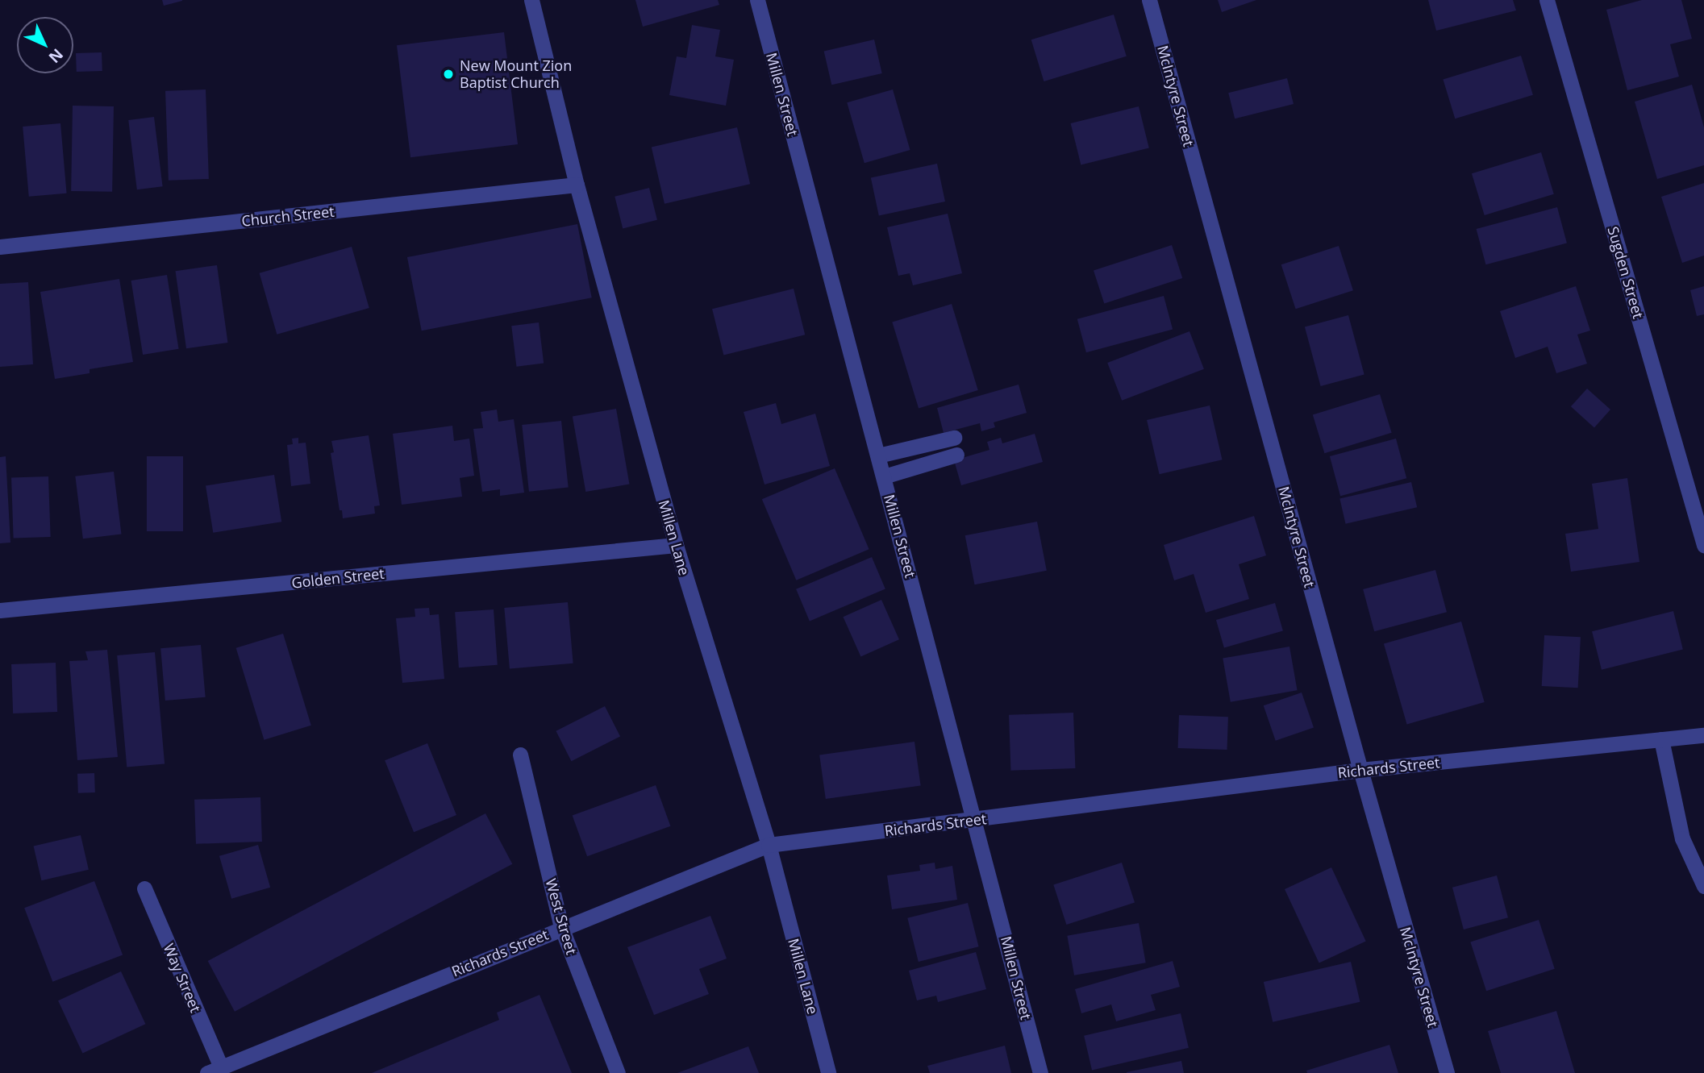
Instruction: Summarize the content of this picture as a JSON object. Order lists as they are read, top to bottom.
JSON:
{
  "streets": {
    "street": [
      "Millen Street",
      "McIntyre Street",
      "Church Street",
      "Sugden Street",
      "Millen Lane",
      "Golden Street",
      "Richards Street",
      "West Street",
      "Way Street"
    ]
  },
  "crossings": [
    ["Millen Street", "Richards Street"],
    ["McIntyre Street", "Richards Street"],
    ["Church Street", "Millen Lane"],
    ["Millen Lane", "Golden Street"],
    ["Millen Lane", "Richards Street"],
    ["Richards Street", "West Street"],
    ["Richards Street", "Way Street"]
  ],
  "places": ["New Mount Zion Baptist Church"],
  "north": "bottom right"
}
